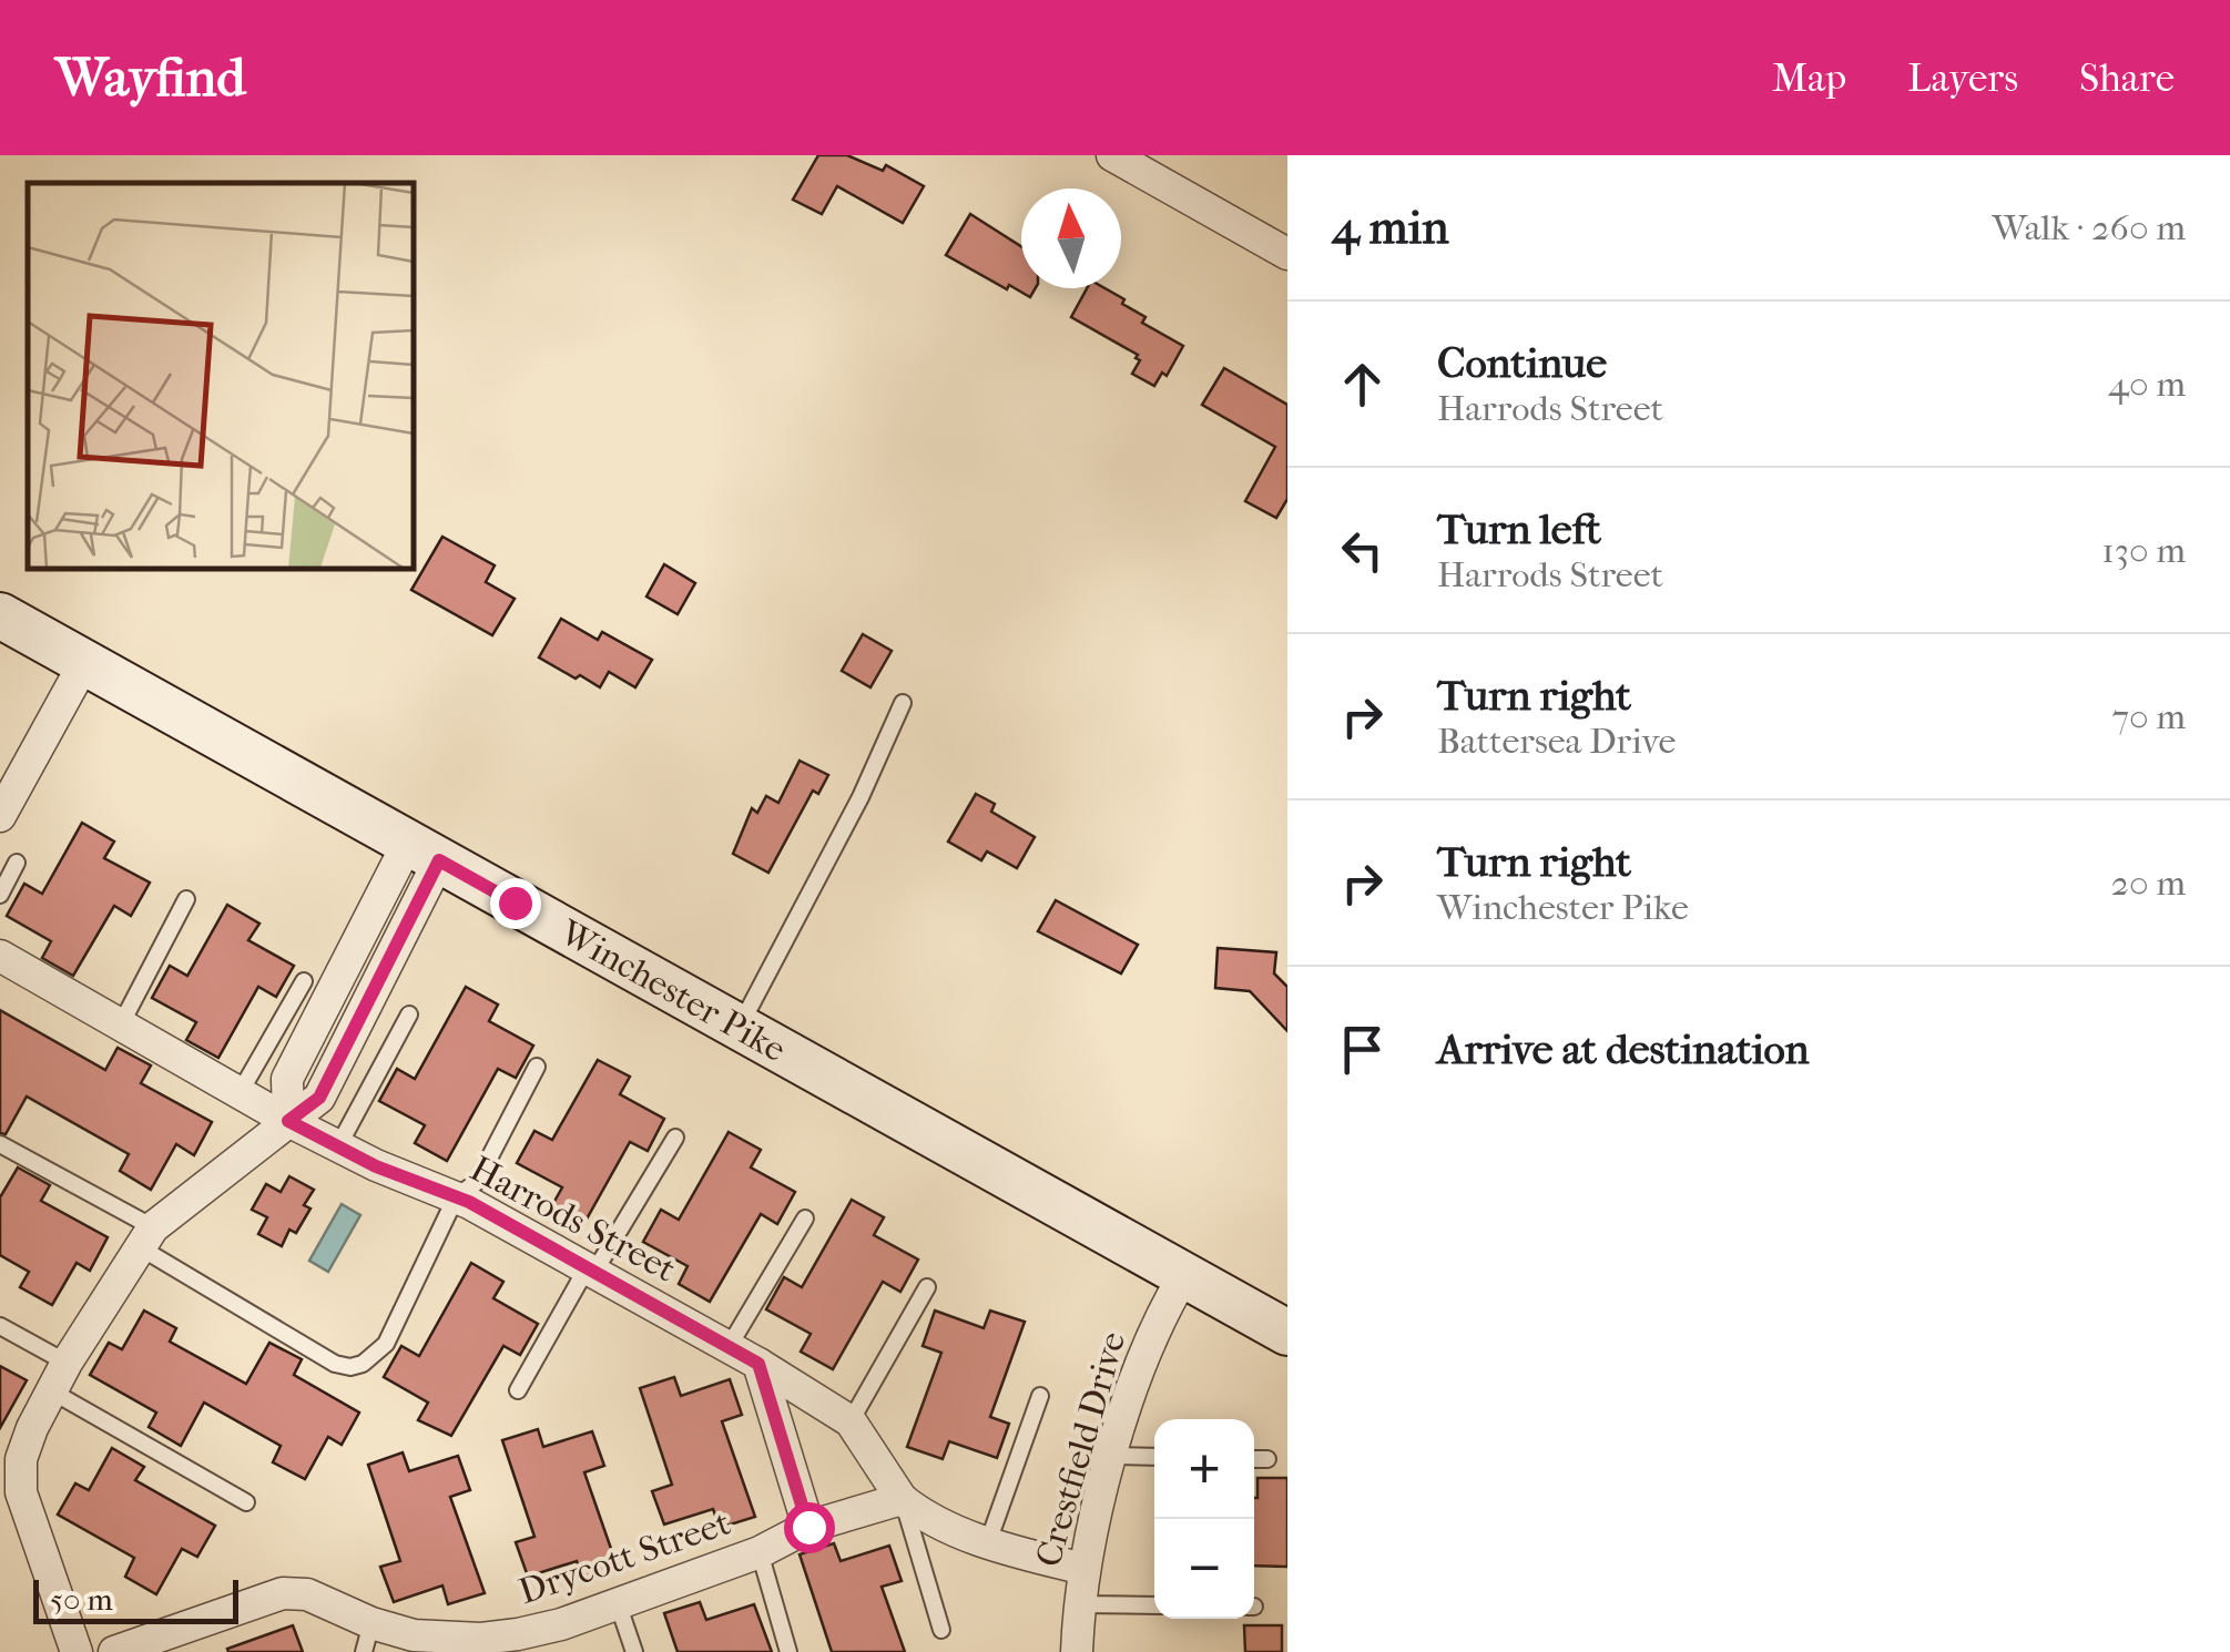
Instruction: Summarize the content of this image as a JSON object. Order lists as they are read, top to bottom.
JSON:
{
  "streets": {
    "main road": ["Winchester Pike"],
    "street": ["Harrods Street", "Crestfield Drive", "Drycott Street"]
  },
  "crossings": [
    ["Winchester Pike", "Crestfield Drive"],
    ["Harrods Street", "Crestfield Drive"],
    ["Harrods Street", "Drycott Street"]
  ],
  "scale_bar": "50 m",
  "north": "top",
  "page": {
    "header": "Wayfind",
    "nav": ["Map", "Layers", "Share"],
    "heading": ["4 min", "Walk · 260 m"],
    "list": [
      ["Continue", "Harrods Street", "40 m"],
      ["Turn left", "Harrods Street", "130 m"],
      ["Turn right", "Battersea Drive", "70 m"],
      ["Turn right", "Winchester Pike", "20 m"],
      "Arrive at destination"
    ],
    "map_buttons": ["+", "−"],
    "scale": "50 m"
  }
}
